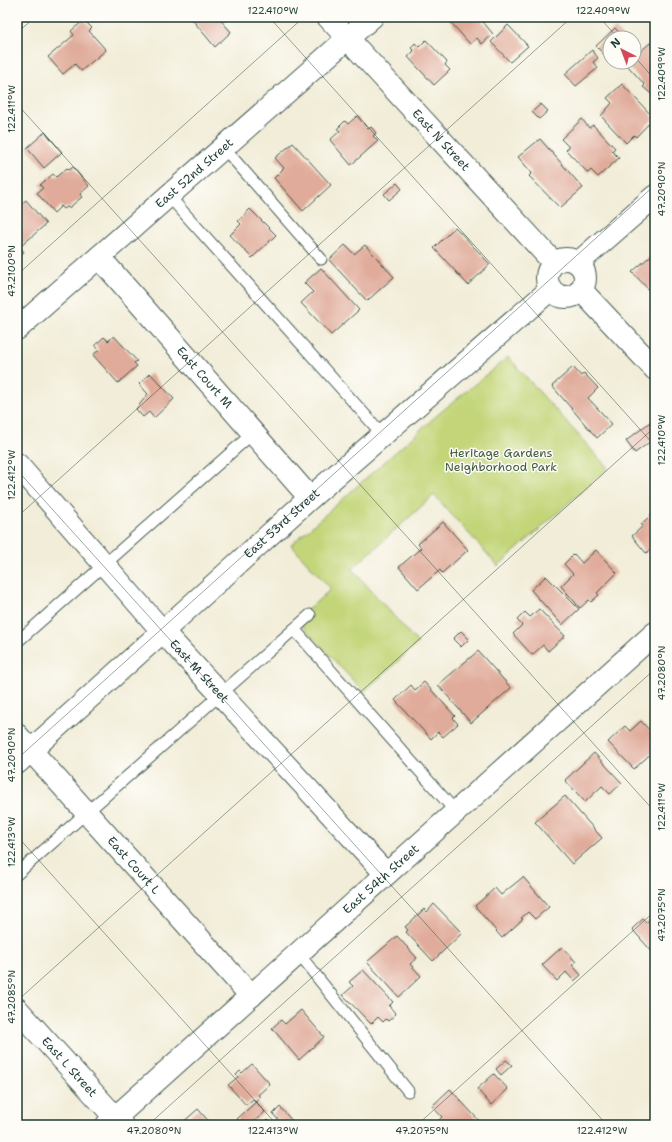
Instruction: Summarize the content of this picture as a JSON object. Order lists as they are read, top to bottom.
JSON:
{
  "streets": {
    "street": [
      "East N Street",
      "East 52nd Street",
      "East Court M",
      "East 53rd Street",
      "East M Street",
      "East Court L",
      "East 54th Street",
      "East L Street"
    ]
  },
  "crossings": [
    ["East N Street", "East 52nd Street"],
    ["East N Street", "East 53rd Street"],
    ["East 52nd Street", "East Court M"],
    ["East Court M", "East 53rd Street"],
    ["East 53rd Street", "East M Street"],
    ["East 53rd Street", "East Court L"],
    ["East M Street", "East 54th Street"],
    ["East Court L", "East 54th Street"],
    ["East 54th Street", "East L Street"]
  ],
  "parks": ["Heritage Gardens Neighborhood Park"],
  "north": "top left",
  "coordinates": [
    "122.410°W",
    "122.409°W",
    "122.411°W",
    "47.2090°N",
    "47.2100°N",
    "122.412°W",
    "47.2080°N",
    "122.413°W",
    "47.2075°N",
    "47.2085°N"
  ]
}
